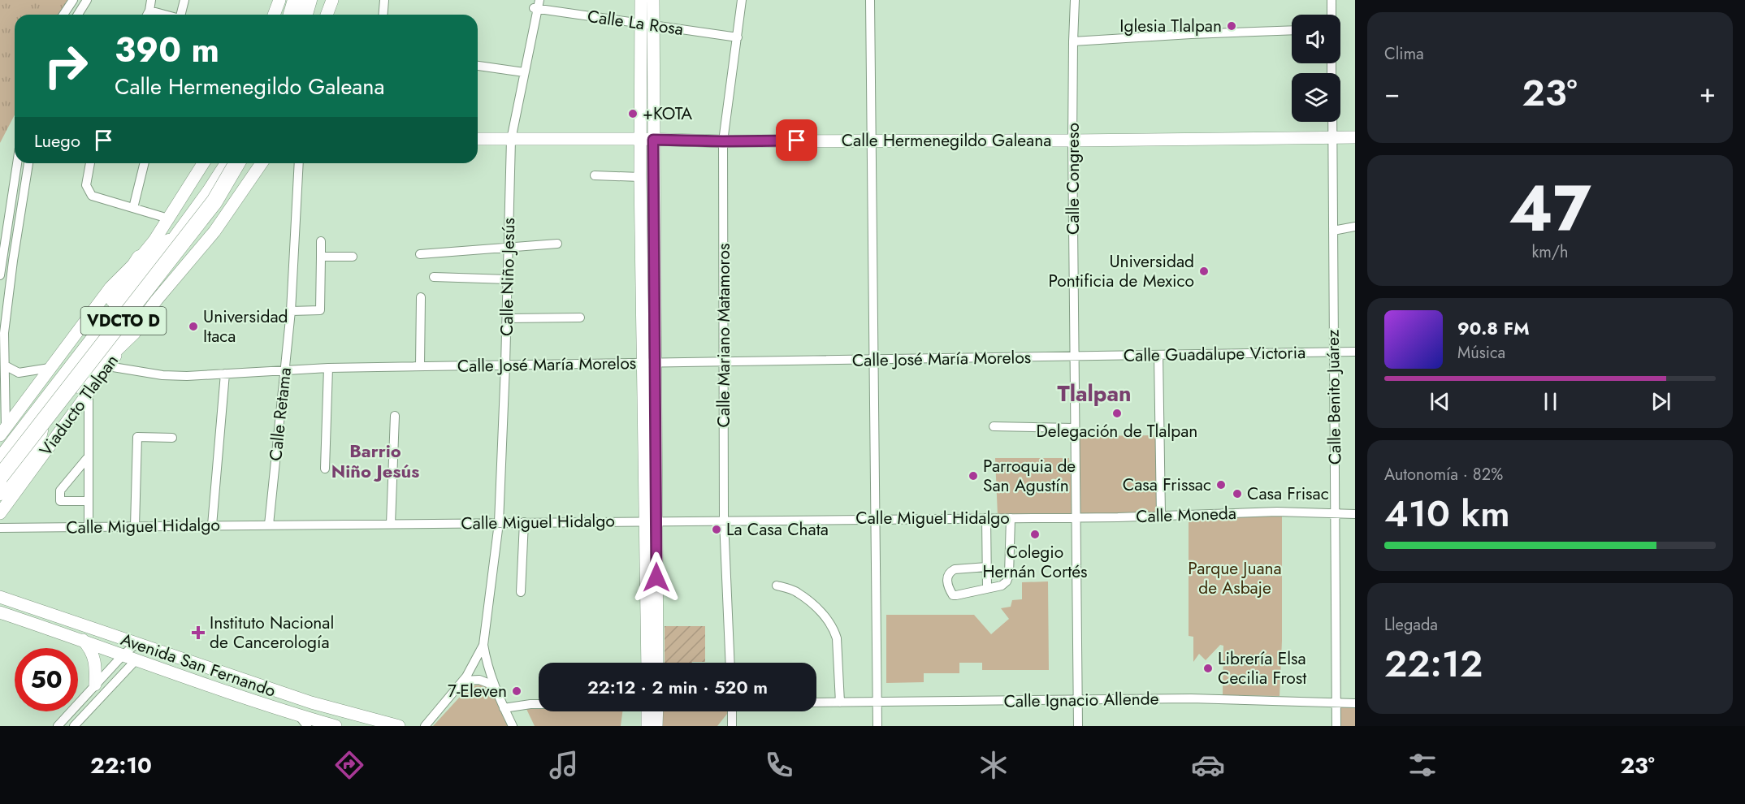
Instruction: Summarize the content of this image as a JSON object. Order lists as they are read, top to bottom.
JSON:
{
  "streets": {
    "highway": ["VDCTO D", "Viaducto Tlalpan"],
    "main road": ["Calle Hermenegildo Galeana", "Avenida San Fernando"],
    "street": [
      "Calle La Rosa",
      "Calle Congreso",
      "Calle Niño Jesús",
      "Calle Mariano Matamoros",
      "Calle Guadalupe Victoria",
      "Calle José María Morelos",
      "Calle Benito Juárez",
      "Calle Retama",
      "Calle Moneda",
      "Calle Miguel Hidalgo",
      "Calle Ignacio Allende"
    ]
  },
  "crossings": [
    ["Calle La Rosa", "Calle Niño Jesús"],
    ["Calle La Rosa", "Calle Mariano Matamoros"],
    ["Calle Hermenegildo Galeana", "Calle Congreso"],
    ["Calle Hermenegildo Galeana", "Calle Niño Jesús"],
    ["Calle Hermenegildo Galeana", "Calle Mariano Matamoros"],
    ["Calle Hermenegildo Galeana", "Calle Benito Juárez"],
    ["Calle Congreso", "Calle Guadalupe Victoria"],
    ["Calle Congreso", "Calle José María Morelos"],
    ["Calle Congreso", "Calle Moneda"],
    ["Calle Congreso", "Calle Miguel Hidalgo"],
    ["Calle Congreso", "Calle Ignacio Allende"],
    ["Calle Niño Jesús", "Calle José María Morelos"],
    ["Calle Niño Jesús", "Calle Miguel Hidalgo"],
    ["Calle Niño Jesús", "Calle Ignacio Allende"],
    ["Calle Mariano Matamoros", "Calle José María Morelos"],
    ["Calle Mariano Matamoros", "Calle Miguel Hidalgo"],
    ["Calle Guadalupe Victoria", "Calle José María Morelos"],
    ["Calle Guadalupe Victoria", "Calle Benito Juárez"],
    ["Calle José María Morelos", "Viaducto Tlalpan"],
    ["Calle José María Morelos", "Calle Retama"],
    ["Calle Benito Juárez", "Calle Moneda"],
    ["Calle Benito Juárez", "Calle Ignacio Allende"],
    ["Calle Retama", "Calle Miguel Hidalgo"],
    ["Calle Moneda", "Calle Miguel Hidalgo"]
  ],
  "districts": ["Tlalpan", "Barrio Niño Jesús"],
  "parks": ["Parque Juana de Asbaje"],
  "places": {
    "other": [
      "Iglesia Tlalpan",
      "+KOTA",
      "Universidad Pontificia de Mexico",
      "Universidad Itaca",
      "Delegación de Tlalpan",
      "Parroquia de San Agustín",
      "Casa Frissac",
      "Casa Frisac",
      "La Casa Chata",
      "Colegio Hernán Cortés",
      "Librería Elsa Cecilia Frost",
      "7-Eleven"
    ],
    "health": ["Instituto Nacional de Cancerología"]
  },
  "page": {
    "tile": [
      "Clima",
      ["47", "km/h"],
      ["Autonomía · 82%", "410 km"],
      ["Llegada", "22:12"]
    ],
    "turn": ["390 m", "Calle Hermenegildo Galeana"],
    "heat": ["−", "23°", "+"],
    "then": "Luego",
    "song": ["90.8 FM", "Música"],
    "limit": "50",
    "trip": "22:12 · 2 min · 520 m",
    "tabs": ["22:10", "23°"]
  }
}
